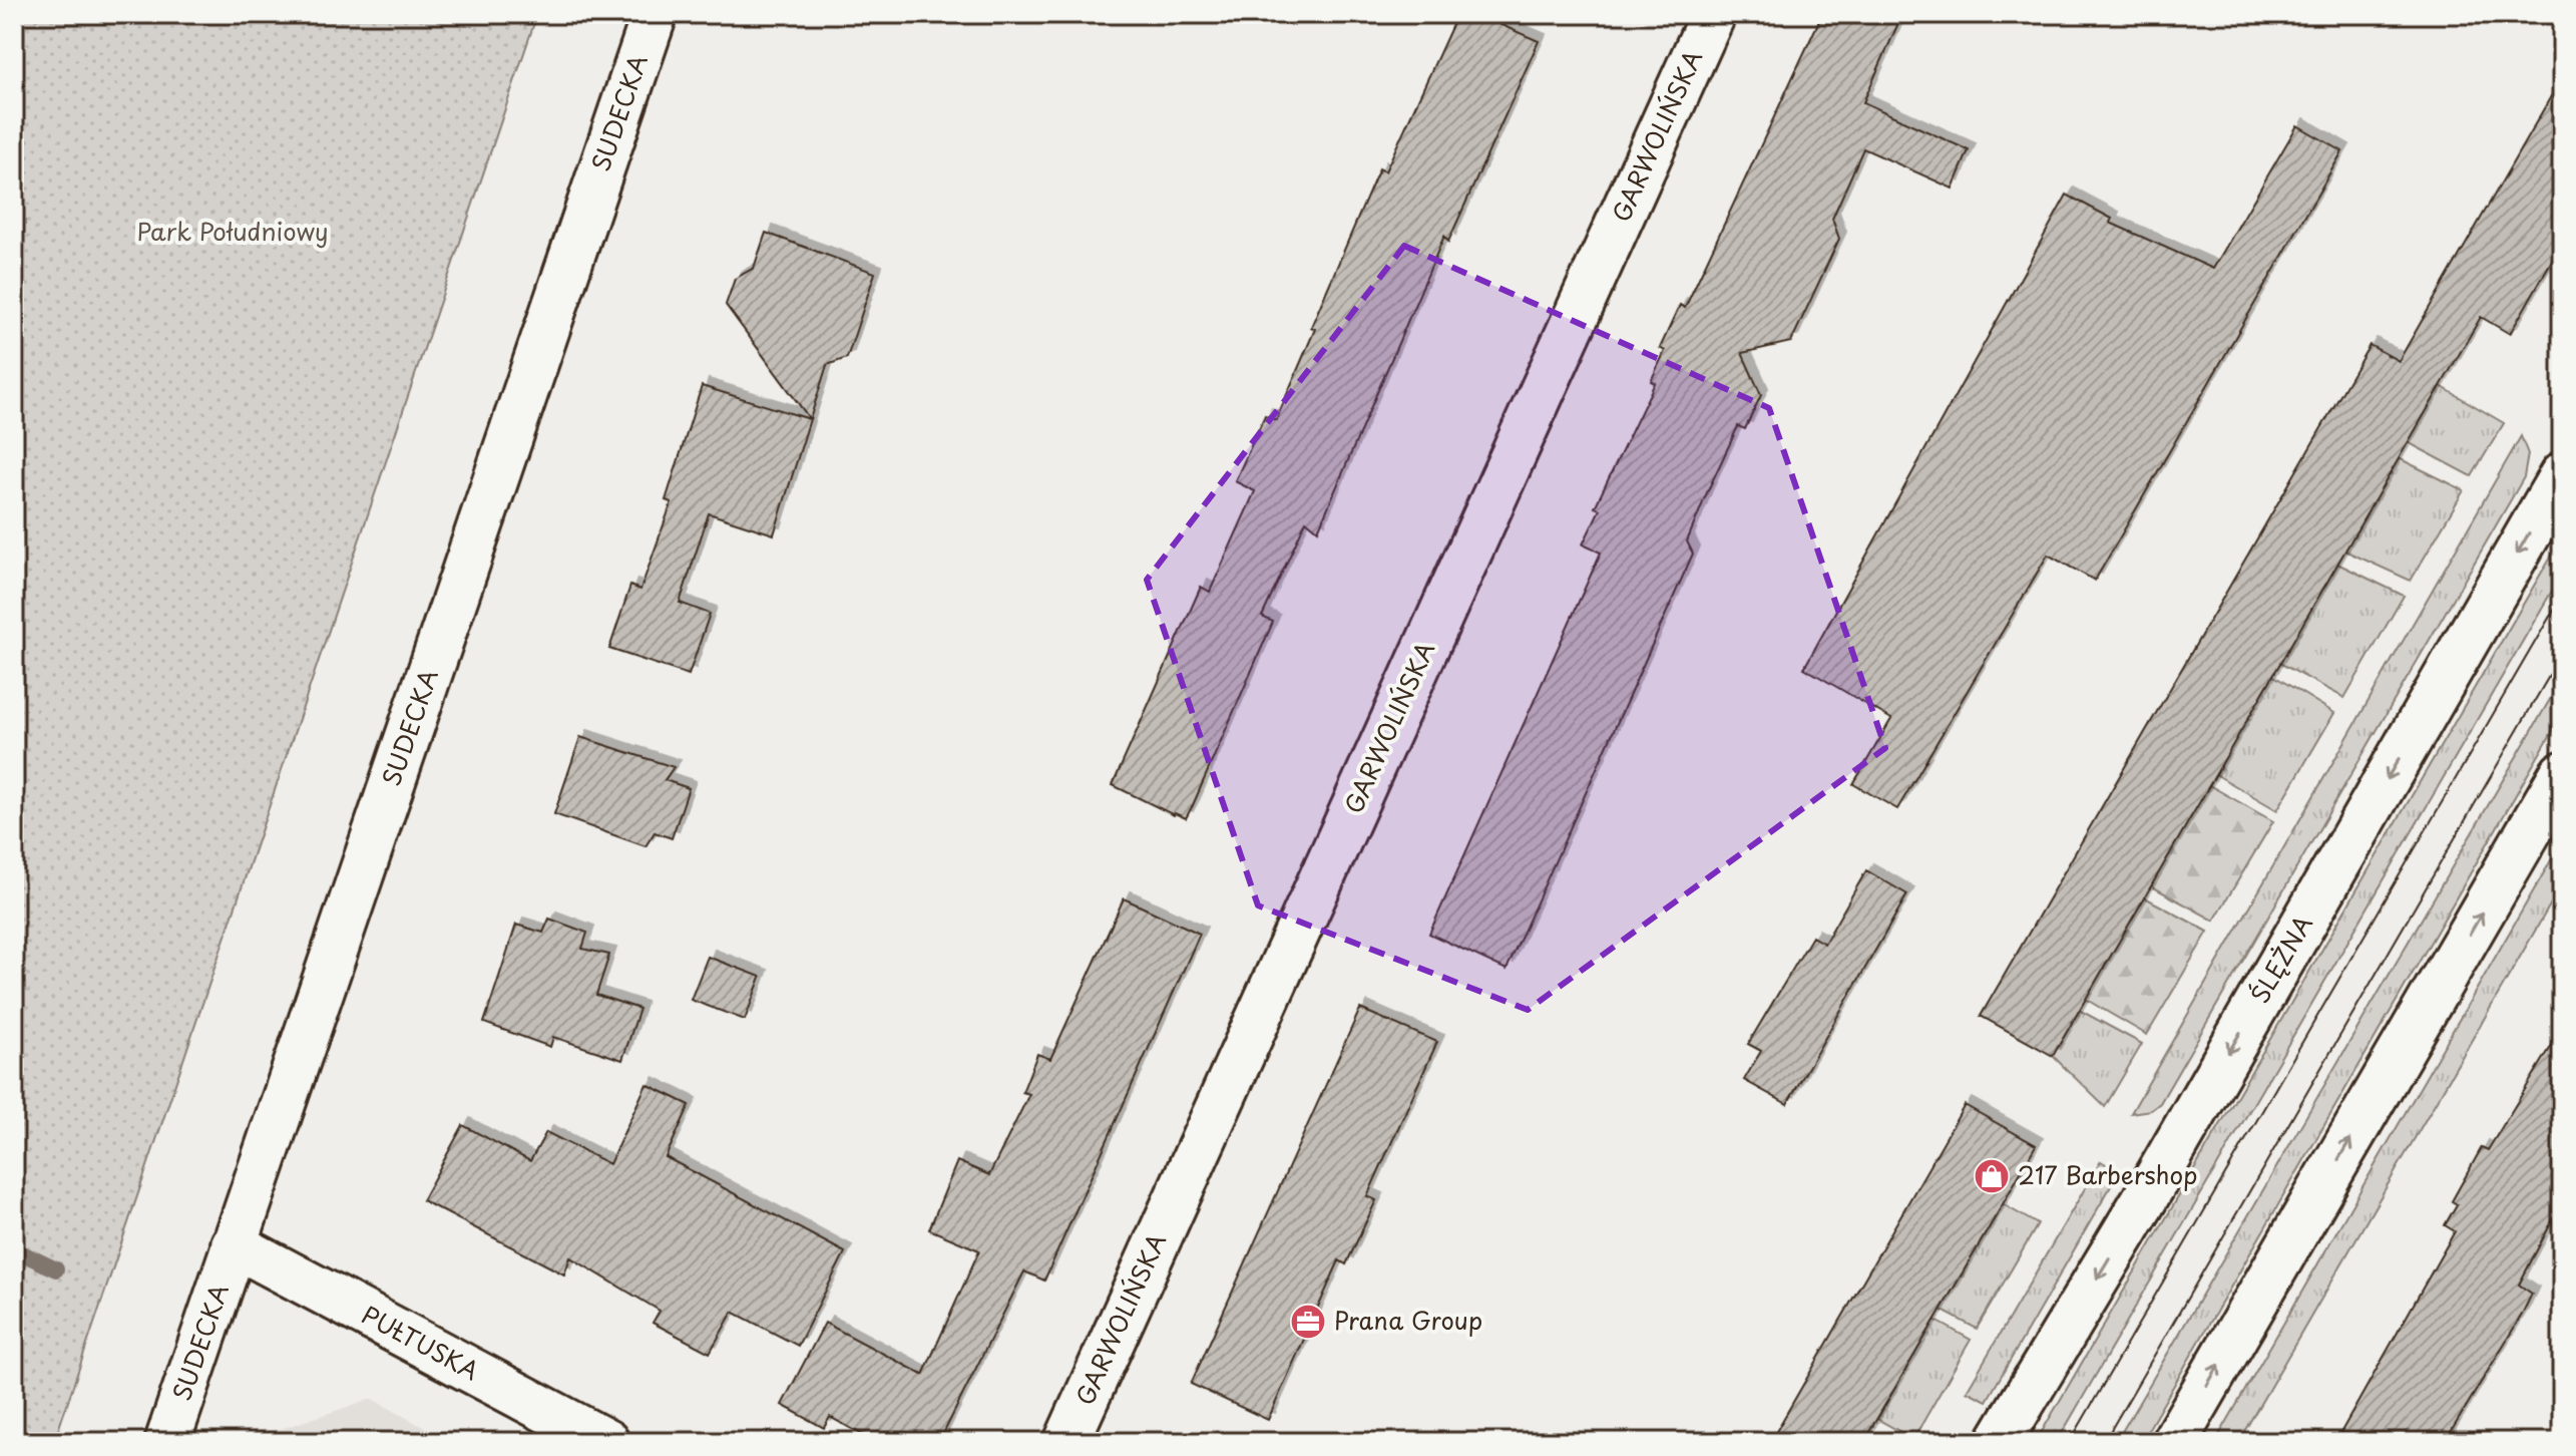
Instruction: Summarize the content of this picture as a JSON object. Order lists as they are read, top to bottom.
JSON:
{
  "streets": {
    "street": [
      "SUDECKA",
      "GARWOLIŃSKA",
      "ŚLĘŻNA",
      "PUŁTUSKA"
    ]
  },
  "crossings": [
    ["SUDECKA", "PUŁTUSKA"]
  ],
  "parks": ["Park Południowy"],
  "places": {
    "shop": ["217 Barbershop"],
    "office": ["Prana Group"]
  }
}
